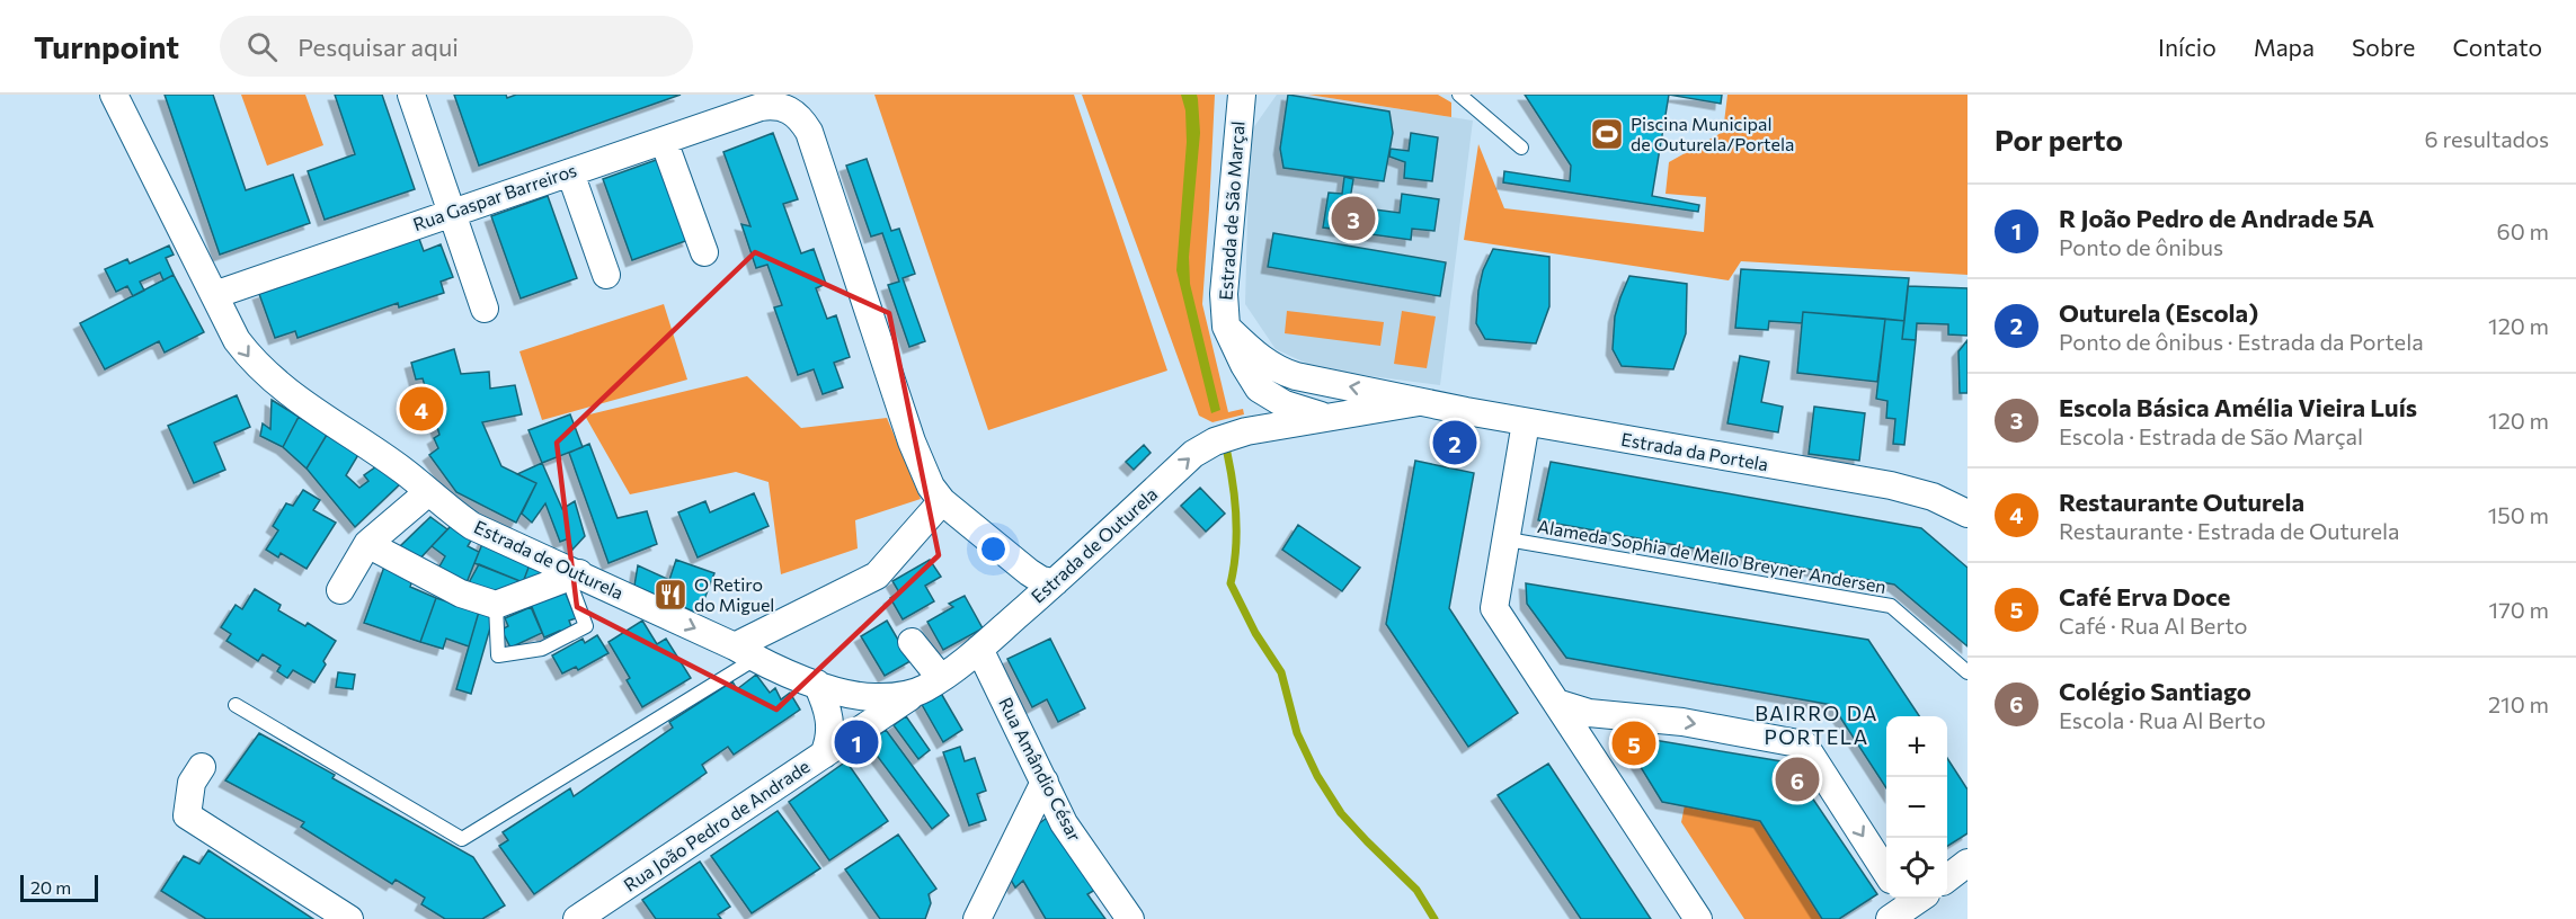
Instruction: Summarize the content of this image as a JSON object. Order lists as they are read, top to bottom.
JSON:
{
  "streets": {
    "street": [
      "Rua Gaspar Barreiros",
      "Estrada de São Marçal",
      "Estrada da Portela",
      "Estrada de Outurela",
      "Rua Amândio César",
      "Rua João Pedro de Andrade"
    ],
    "lane": ["Alameda Sophia de Mello Breyner Andersen"]
  },
  "crossings": [
    ["Rua Gaspar Barreiros", "Estrada de Outurela"],
    ["Estrada de São Marçal", "Estrada da Portela"],
    ["Estrada de São Marçal", "Estrada de Outurela"],
    ["Estrada de Outurela", "Rua Amândio César"],
    ["Estrada de Outurela", "Rua João Pedro de Andrade"]
  ],
  "one_way": ["Estrada de Outurela"],
  "districts": ["BAIRRO DA PORTELA"],
  "places": {
    "sports": ["Piscina Municipal de Outurela/Portela"],
    "restaurant": ["O Retiro do Miguel"]
  },
  "scale_bar": "20 m",
  "page": {
    "header": "Turnpoint",
    "search": "Pesquisar aqui",
    "nav": [
      "Início",
      "Mapa",
      "Sobre",
      "Contato"
    ],
    "heading": ["Por perto", "6 resultados"],
    "list": [
      {
        "mark": "1",
        "name": "R João Pedro de Andrade 5A",
        "note": "Ponto de ônibus",
        "value": "60 m"
      },
      {
        "mark": "2",
        "name": "Outurela (Escola)",
        "note": "Ponto de ônibus · Estrada da Portela",
        "value": "120 m"
      },
      {
        "mark": "3",
        "name": "Escola Básica Amélia Vieira Luís",
        "note": "Escola · Estrada de São Marçal",
        "value": "120 m"
      },
      {
        "mark": "4",
        "name": "Restaurante Outurela",
        "note": "Restaurante · Estrada de Outurela",
        "value": "150 m"
      },
      {
        "mark": "5",
        "name": "Café Erva Doce",
        "note": "Café · Rua Al Berto",
        "value": "170 m"
      },
      {
        "mark": "6",
        "name": "Colégio Santiago",
        "note": "Escola · Rua Al Berto",
        "value": "210 m"
      }
    ],
    "pins": [
      "3",
      "4",
      "2",
      "1",
      "5",
      "6"
    ],
    "map_buttons": ["+", "−"],
    "scale": "20 m"
  }
}
